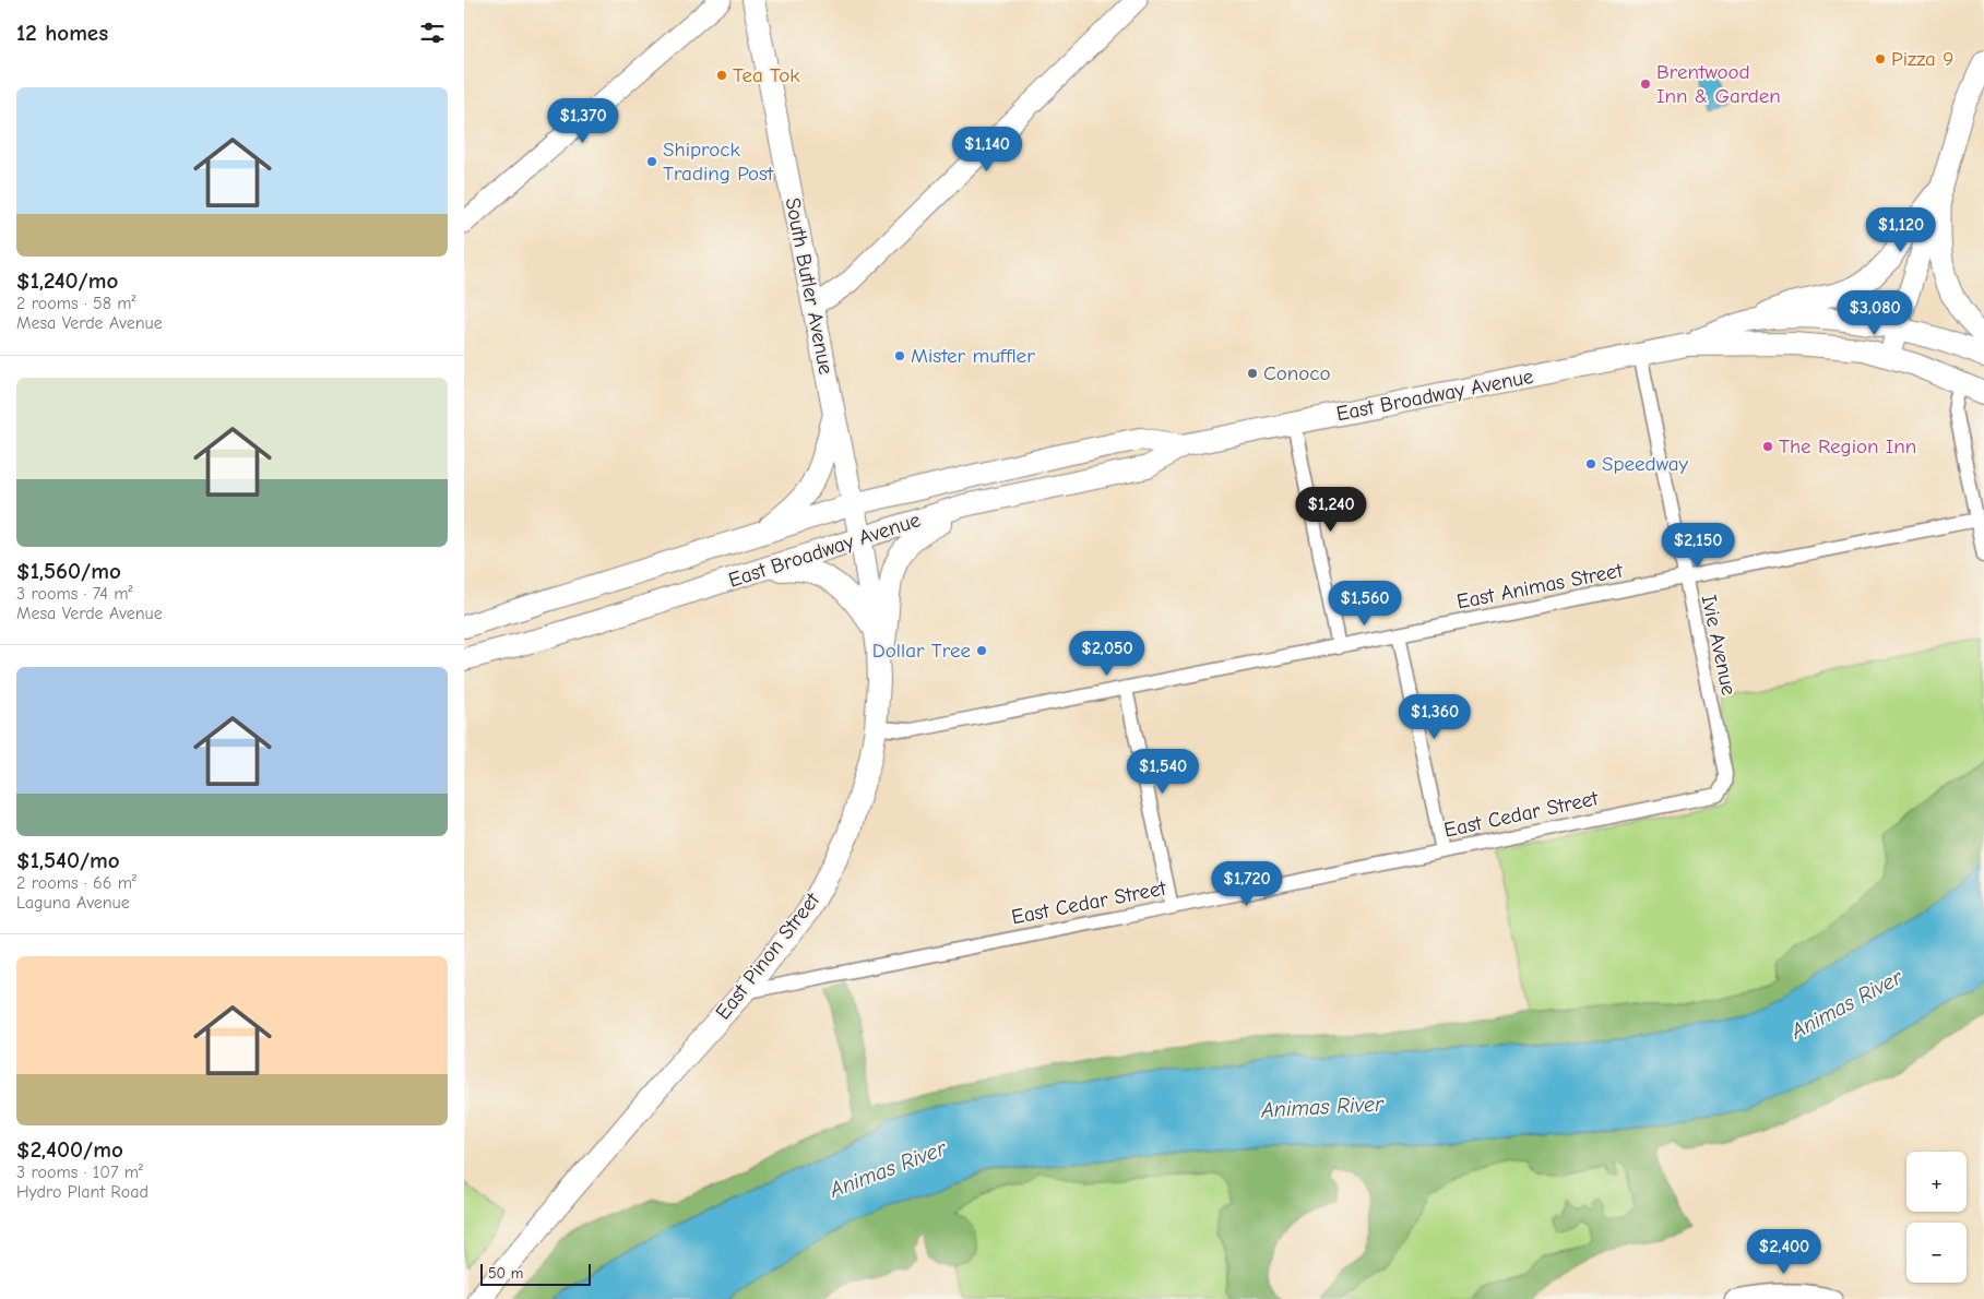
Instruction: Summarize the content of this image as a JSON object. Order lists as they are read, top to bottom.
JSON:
{
  "streets": {
    "main road": ["South Butler Avenue", "East Broadway Avenue", "East Pinon Street"],
    "street": ["East Animas Street", "Ivie Avenue", "East Cedar Street"]
  },
  "crossings": [
    ["South Butler Avenue", "East Broadway Avenue"],
    ["South Butler Avenue", "East Pinon Street"],
    ["East Broadway Avenue", "Ivie Avenue"],
    ["East Broadway Avenue", "East Pinon Street"],
    ["East Animas Street", "Ivie Avenue"],
    ["Ivie Avenue", "East Cedar Street"],
    ["East Cedar Street", "East Pinon Street"]
  ],
  "water": ["Animas River"],
  "places": [
    "Pizza 9",
    "Tea Tok",
    "Brentwood Inn & Garden",
    "Shiprock Trading Post",
    "Mister muffler",
    "Conoco",
    "The Region Inn",
    "Speedway",
    "Dollar Tree"
  ],
  "scale_bar": "50 m",
  "page": {
    "heading": "12 homes",
    "list": [
      {
        "name": "$1,240/mo",
        "note": "2 rooms · 58 m² · Mesa Verde Avenue"
      },
      {
        "name": "$1,560/mo",
        "note": "3 rooms · 74 m² · Mesa Verde Avenue"
      },
      {
        "name": "$1,540/mo",
        "note": "2 rooms · 66 m² · Laguna Avenue"
      },
      {
        "name": "$2,400/mo",
        "note": "3 rooms · 107 m² · Hydro Plant Road"
      }
    ],
    "price": [
      "$1,370",
      "$1,140",
      "$1,120",
      "$3,080",
      "$1,240",
      "$2,150",
      "$1,560",
      "$2,050",
      "$1,360",
      "$1,540",
      "$1,720",
      "$2,400"
    ],
    "map_buttons": ["+", "−"],
    "scale": "50 m"
  }
}
